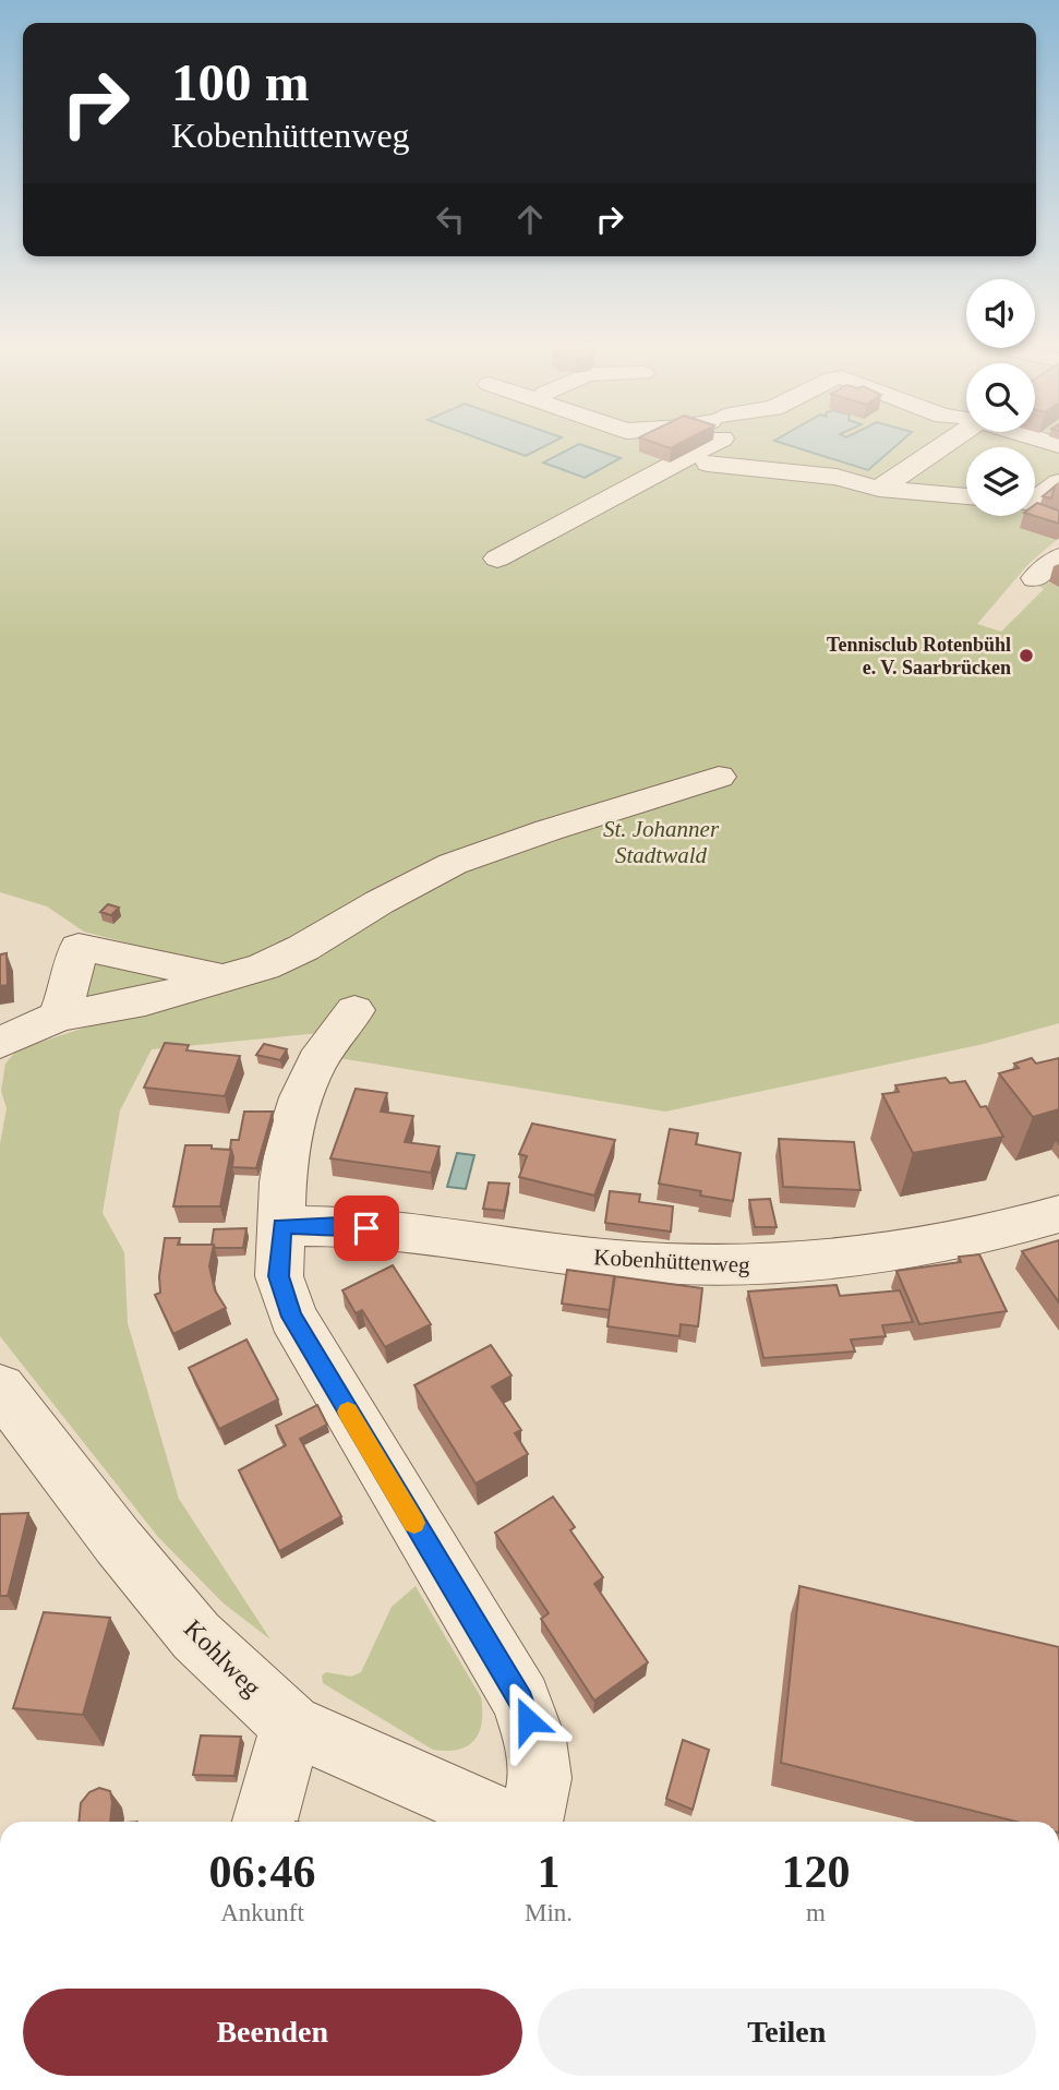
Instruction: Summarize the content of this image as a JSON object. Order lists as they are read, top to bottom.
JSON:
{
  "streets": {
    "street": ["Kobenhüttenweg", "Kohlweg"]
  },
  "parks": ["St. Johanner Stadtwald"],
  "places": ["Tennisclub Rotenbühl e. V. Saarbrücken"],
  "page": {
    "turn": ["100 m", "Kobenhüttenweg"],
    "eta": [
      "06:46",
      "Ankunft",
      "1",
      "Min.",
      "120",
      "m"
    ],
    "buttons": ["Beenden", "Teilen"]
  }
}
